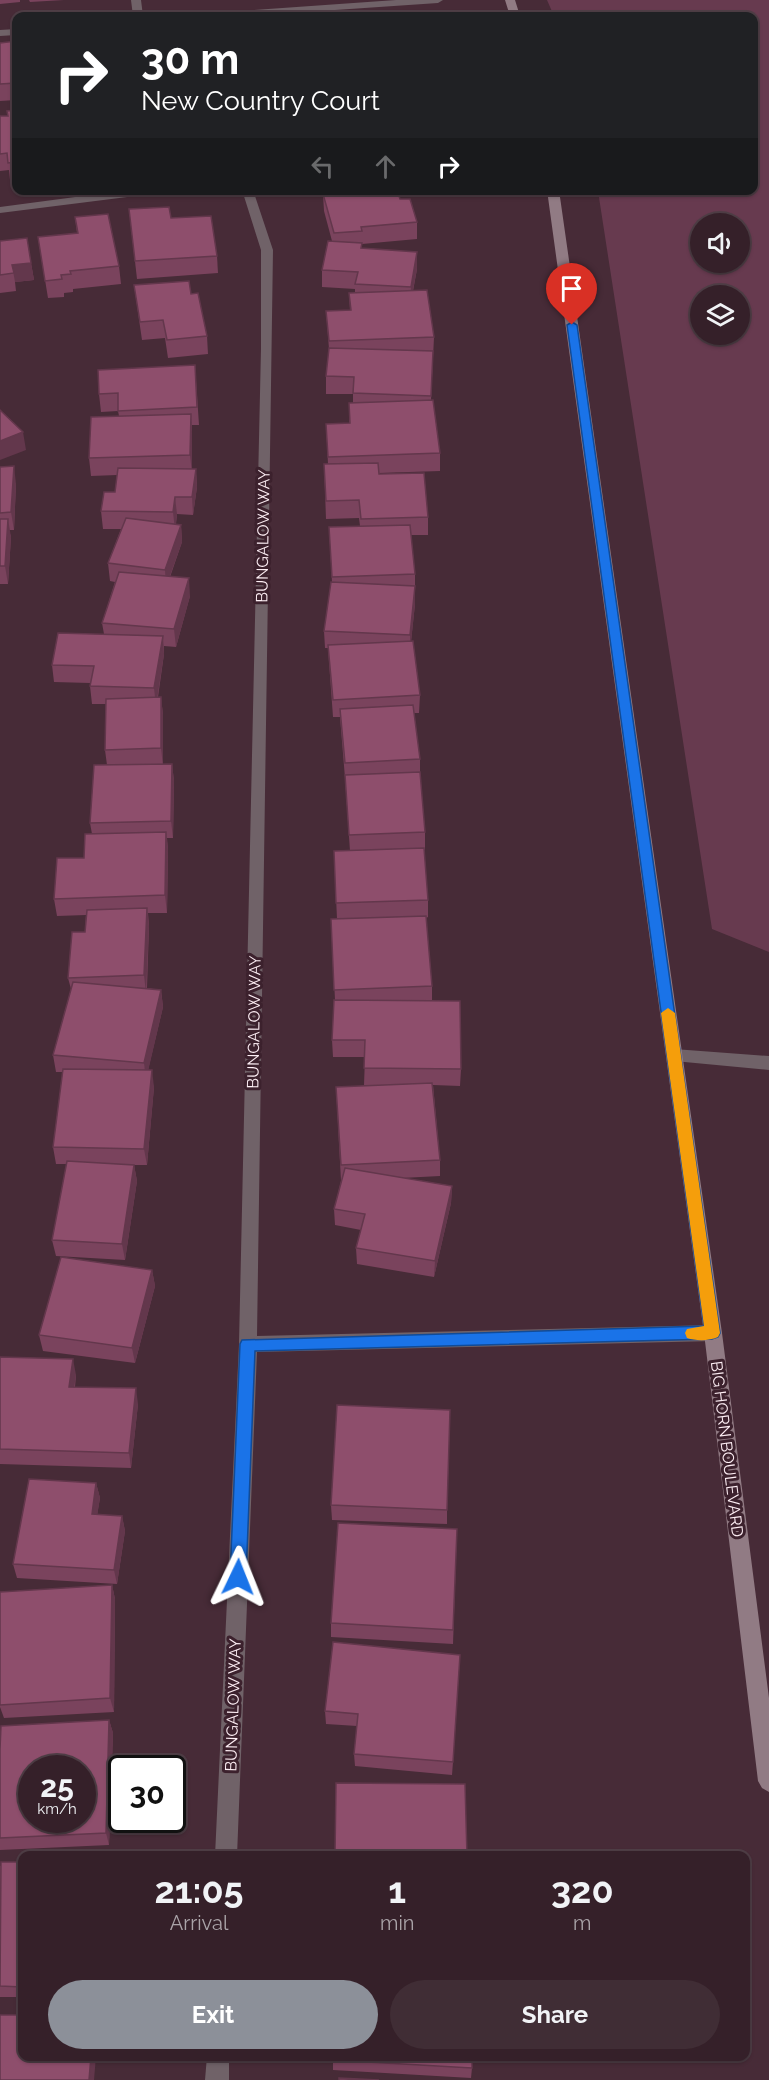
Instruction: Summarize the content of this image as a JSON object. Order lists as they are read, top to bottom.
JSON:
{
  "streets": {
    "main road": ["BIG HORN BOULEVARD"],
    "street": ["BUNGALOW WAY"]
  },
  "page": {
    "turn": ["30 m", "New Country Court"],
    "speed": "25 km/h",
    "limit": "30",
    "eta": [
      "21:05",
      "Arrival",
      "1",
      "min",
      "320",
      "m"
    ],
    "buttons": ["Exit", "Share"]
  }
}
